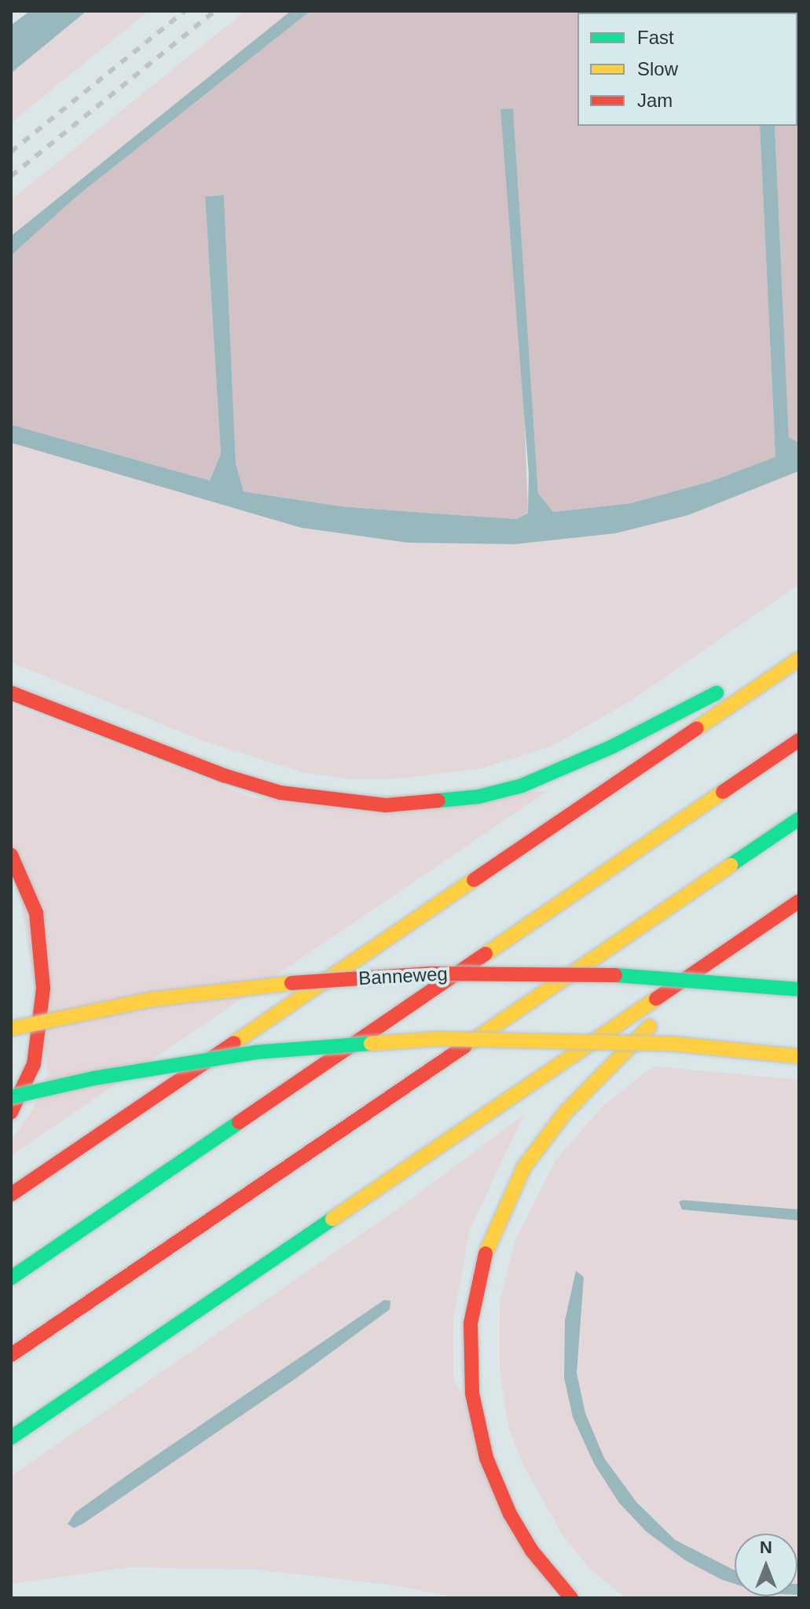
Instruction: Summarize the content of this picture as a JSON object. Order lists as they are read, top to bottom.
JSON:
{
  "streets": {
    "main road": ["Banneweg"]
  },
  "legend": ["Fast", "Slow", "Jam"],
  "north": "top"
}
